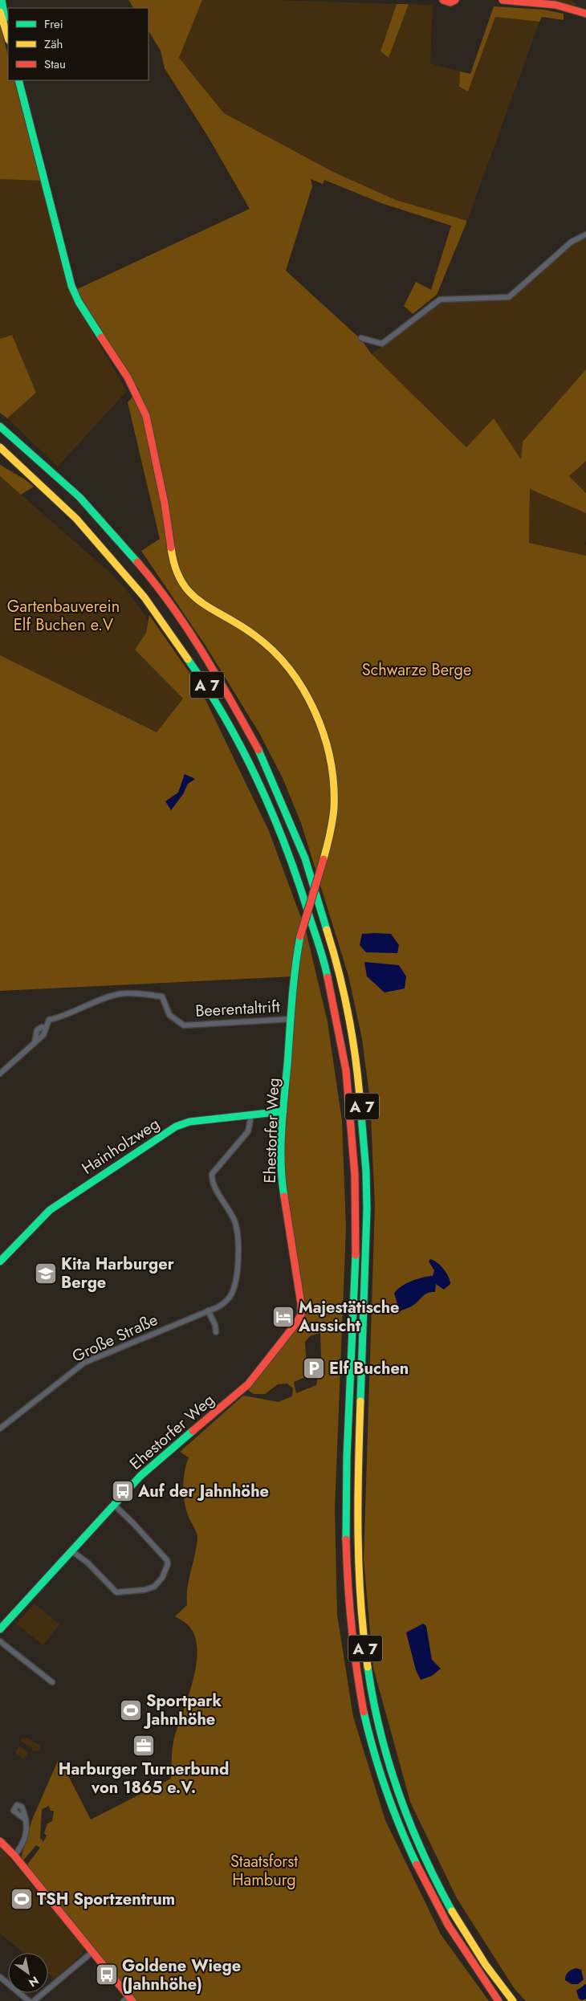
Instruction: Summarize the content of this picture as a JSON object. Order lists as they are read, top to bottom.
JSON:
{
  "streets": {
    "main road": ["A 7", "Ehestorfer Weg", "Hainholzweg"],
    "street": ["Beerentaltrift", "Große Straße"]
  },
  "crossings": [
    ["Beerentaltrift", "Ehestorfer Weg"],
    ["Ehestorfer Weg", "Hainholzweg"],
    ["Hainholzweg", "Große Straße"]
  ],
  "parks": ["Gartenbauverein Elf Buchen e.V", "Schwarze Berge", "Staatsforst Hamburg"],
  "places": {
    "school or university": ["Kita Harburger Berge"],
    "hotel": ["Majestätische Aussicht"],
    "parking": ["Elf Buchen"],
    "bus stop": ["Auf der Jahnhöhe", "Goldene Wiege (Jahnhöhe)"],
    "sports": ["Sportpark Jahnhöhe", "TSH Sportzentrum"],
    "office": ["Harburger Turnerbund von 1865 e.V."]
  },
  "legend": ["Frei", "Zäh", "Stau"],
  "north": "bottom right"
}
